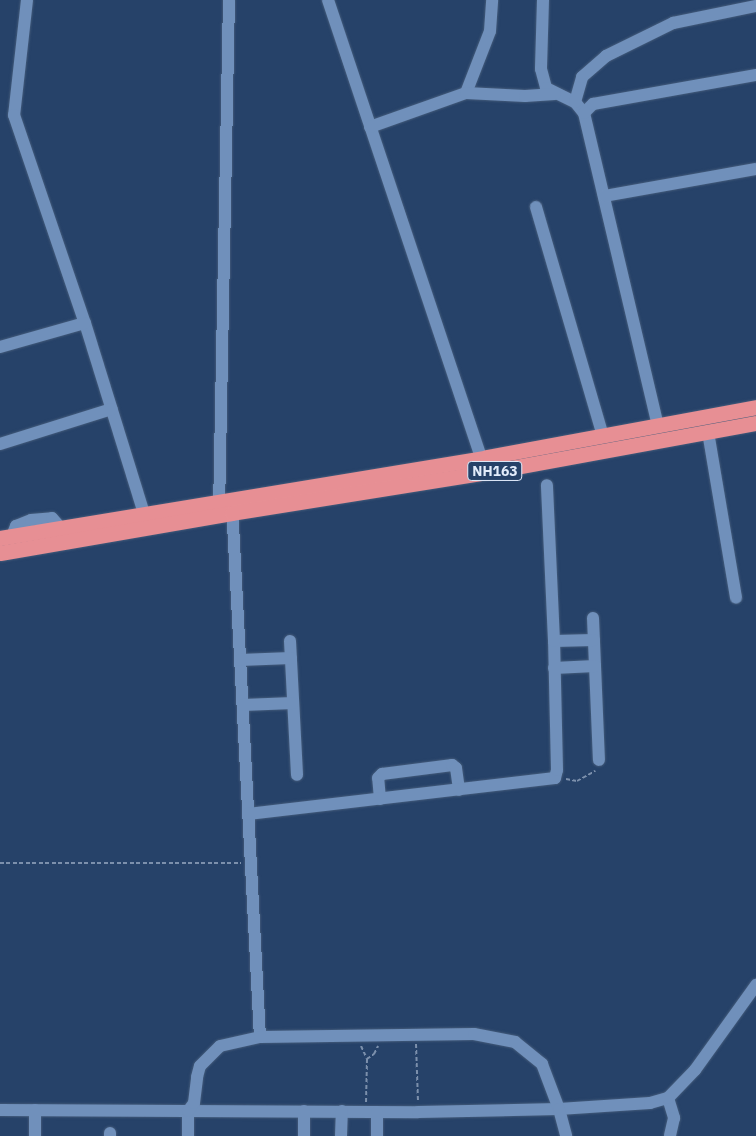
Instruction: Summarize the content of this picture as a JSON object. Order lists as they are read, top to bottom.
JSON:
{
  "streets": {
    "highway": ["NH163"]
  }
}
